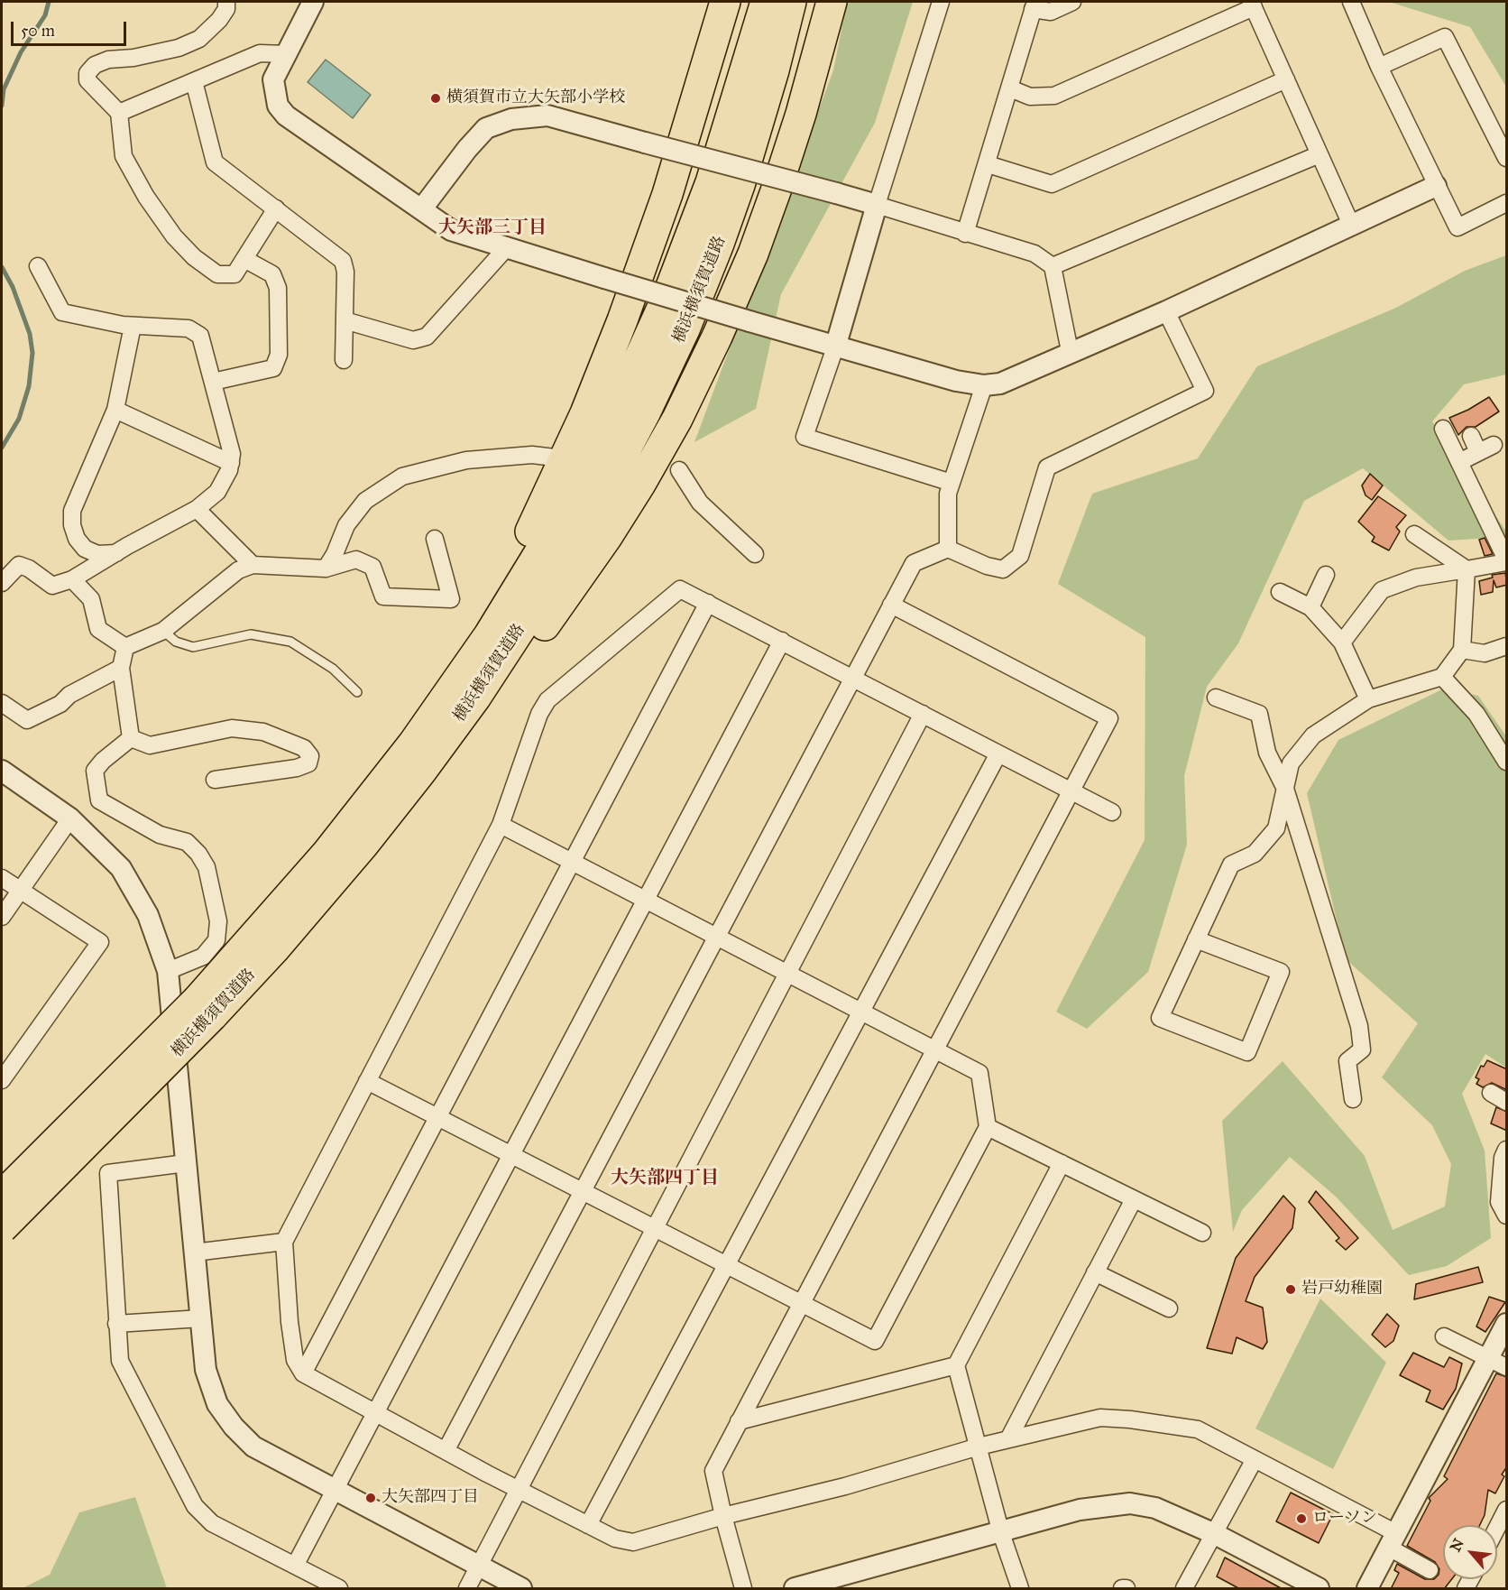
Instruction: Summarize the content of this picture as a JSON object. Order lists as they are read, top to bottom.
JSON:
{
  "streets": {
    "highway": ["横浜横須賀道路"]
  },
  "districts": ["大矢部三丁目", "大矢部四丁目"],
  "places": [
    "横須賀市立大矢部小学校",
    "岩戸幼稚園",
    "大矢部四丁目",
    "ローソン"
  ],
  "scale_bar": "50 m",
  "north": "top left"
}
